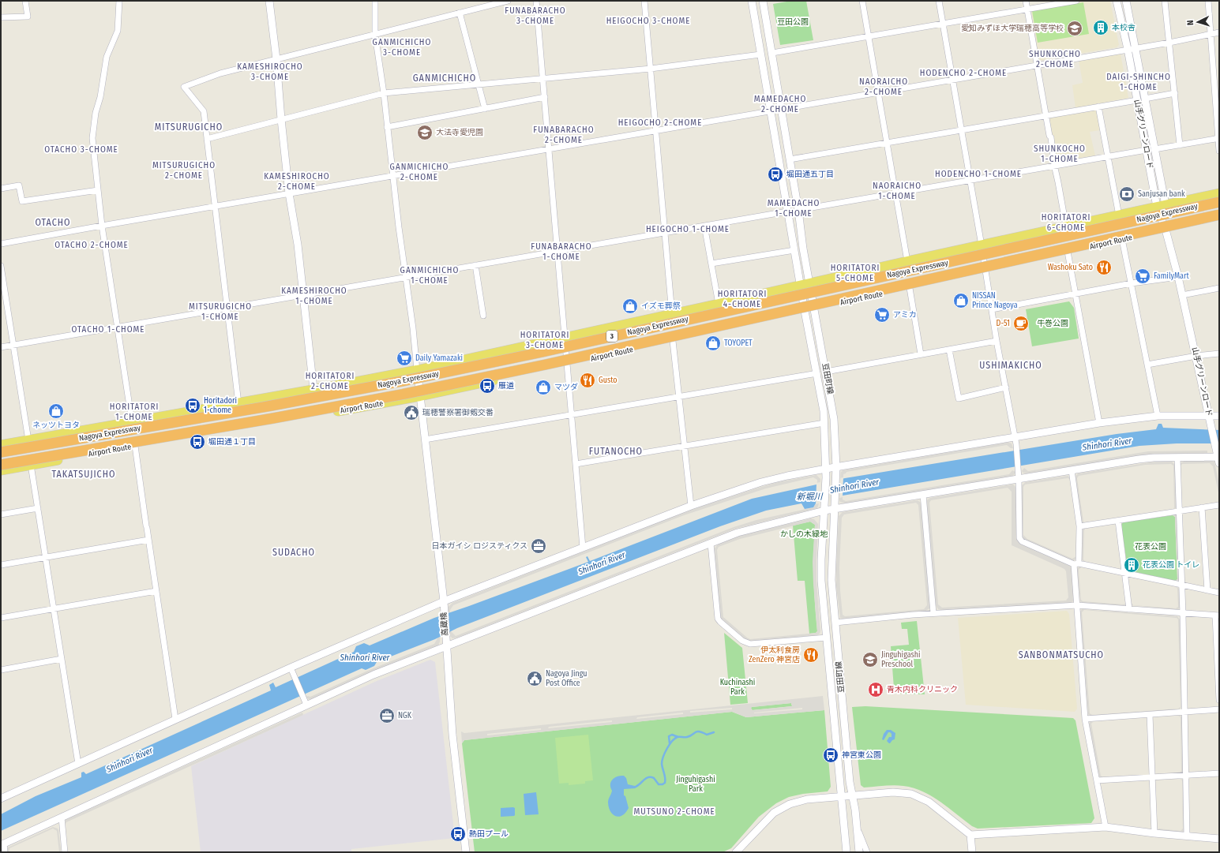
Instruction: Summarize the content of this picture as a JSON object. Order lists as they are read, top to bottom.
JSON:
{
  "streets": {
    "highway": ["Nagoya Expressway", "3"],
    "main road": ["Airport Route"],
    "street": ["山手グリーンロード", "豆田町線", "高蔵橋"]
  },
  "crossings": [
    ["山手グリーンロード", "Airport Route"],
    ["Airport Route", "豆田町線"],
    ["Airport Route", "高蔵橋"]
  ],
  "districts": [
    "FUNABARACHO 3-CHOME",
    "HEIGOCHO 3-CHOME",
    "GANMICHICHO 3-CHOME",
    "SHUNKOCHO 2-CHOME",
    "KAMESHIROCHO 3-CHOME",
    "HODENCHO 2-CHOME",
    "DAIGI-SHINCHO 1-CHOME",
    "GANMICHICHO",
    "NAORAICHO 2-CHOME",
    "MAMEDACHO 2-CHOME",
    "HEIGOCHO 2-CHOME",
    "MITSURUGICHO",
    "FUNABARACHO 2-CHOME",
    "SHUNKOCHO 1-CHOME",
    "OTACHO 3-CHOME",
    "MITSURUGICHO 2-CHOME",
    "GANMICHICHO 2-CHOME",
    "HODENCHO 1-CHOME",
    "KAMESHIROCHO 2-CHOME",
    "NAORAICHO 1-CHOME",
    "MAMEDACHO 1-CHOME",
    "HORITATORI 6-CHOME",
    "OTACHO",
    "HEIGOCHO 1-CHOME",
    "OTACHO 2-CHOME",
    "FUNABARACHO 1-CHOME",
    "HORITATORI 5-CHOME",
    "GANMICHICHO 1-CHOME",
    "KAMESHIROCHO 1-CHOME",
    "HORITATORI 4-CHOME",
    "MITSURUGICHO 1-CHOME",
    "OTACHO 1-CHOME",
    "HORITATORI 3-CHOME",
    "USHIMAKICHO",
    "HORITATORI 2-CHOME",
    "HORITATORI 1-CHOME",
    "FUTANOCHO",
    "TAKATSUJICHO",
    "SUDACHO",
    "SANBONMATSUCHO",
    "MUTSUNO 2-CHOME"
  ],
  "water": ["Shinhori River", "新堀川"],
  "parks": [
    "豆田公園",
    "牛巻公園",
    "かしの木緑地",
    "花表公園",
    "Kuchinashi Park",
    "Jinguhigashi Park"
  ],
  "places": {
    "building": ["本校舎", "花表公園 トイレ"],
    "school or university": ["愛知みずほ大学瑞穂高等学校", "大法寺愛児園", "Jinguhigashi Preschool"],
    "bus stop": [
      "堀田通五丁目",
      "雁道",
      "Horitadori 1-chome",
      "堀田通１丁目",
      "神宮東公園",
      "熱田プール"
    ],
    "bank": ["Sanjusan bank"],
    "restaurant": ["Washoku Sato", "Gusto", "伊太利食房 ZenZero 神宮店"],
    "supermarket": ["FamilyMart", "アミカ", "Daily Yamazaki"],
    "shop": [
      "NISSAN Prince Nagoya",
      "イズモ葬祭",
      "TOYOPET",
      "マツダ",
      "ネッツトヨタ"
    ],
    "cafe": ["D-51"],
    "public building": ["瑞穂警察署御剱交番", "Nagoya Jingu Post Office"],
    "office": ["日本ガイシ ロジスティクス", "NGK"],
    "hospital": ["青木内科クリニック"]
  },
  "north": "left"
}
